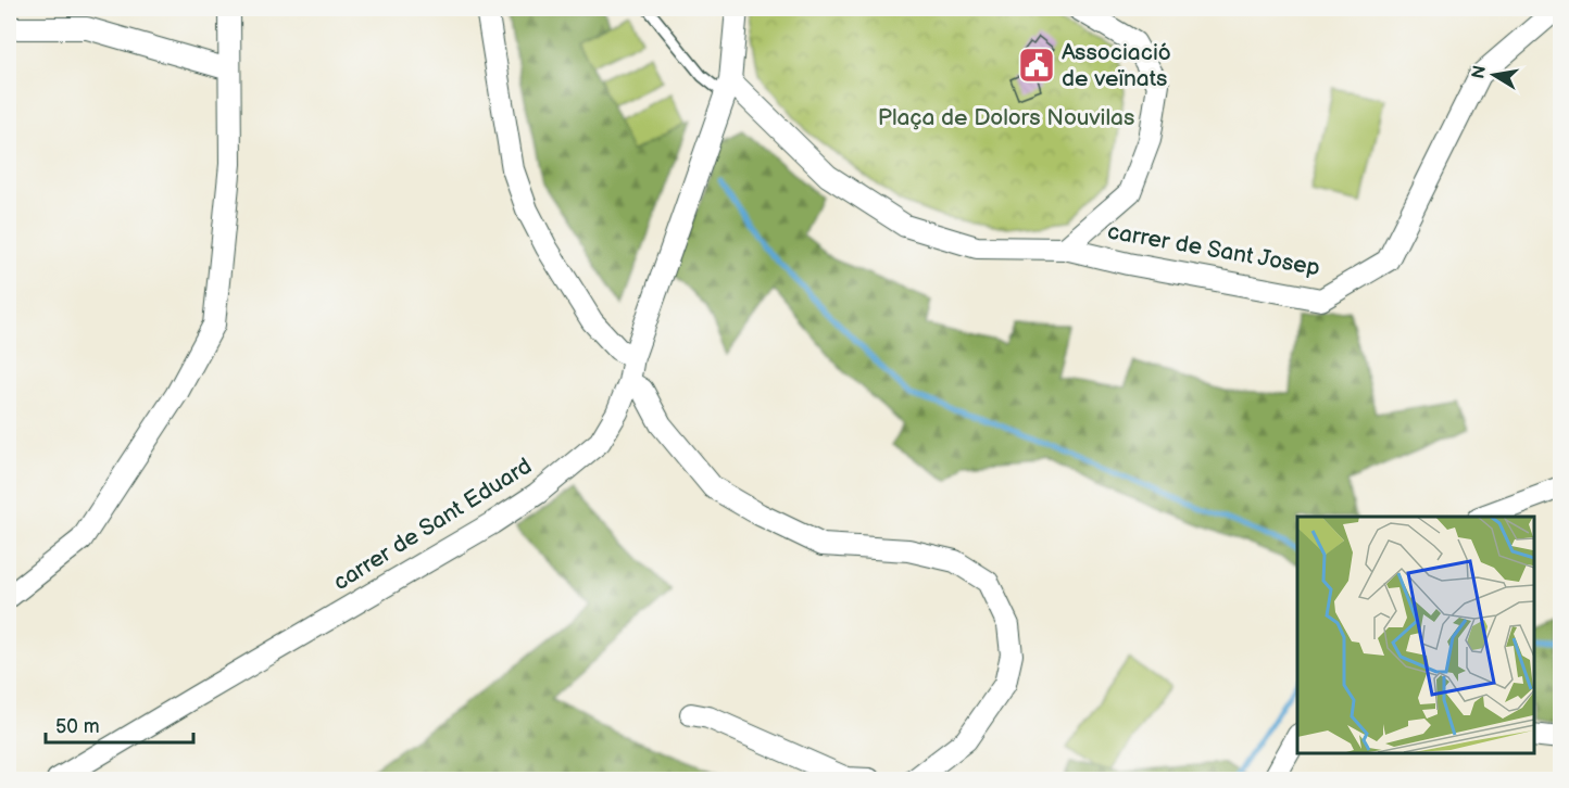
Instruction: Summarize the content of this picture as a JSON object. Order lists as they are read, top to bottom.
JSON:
{
  "streets": {
    "street": ["carrer de Sant Josep", "carrer de Sant Eduard"]
  },
  "parks": ["Plaça de Dolors Nouvilas"],
  "places": {
    "public building": ["Associació de veïnats"]
  },
  "scale_bar": "50 m",
  "north": "left"
}
